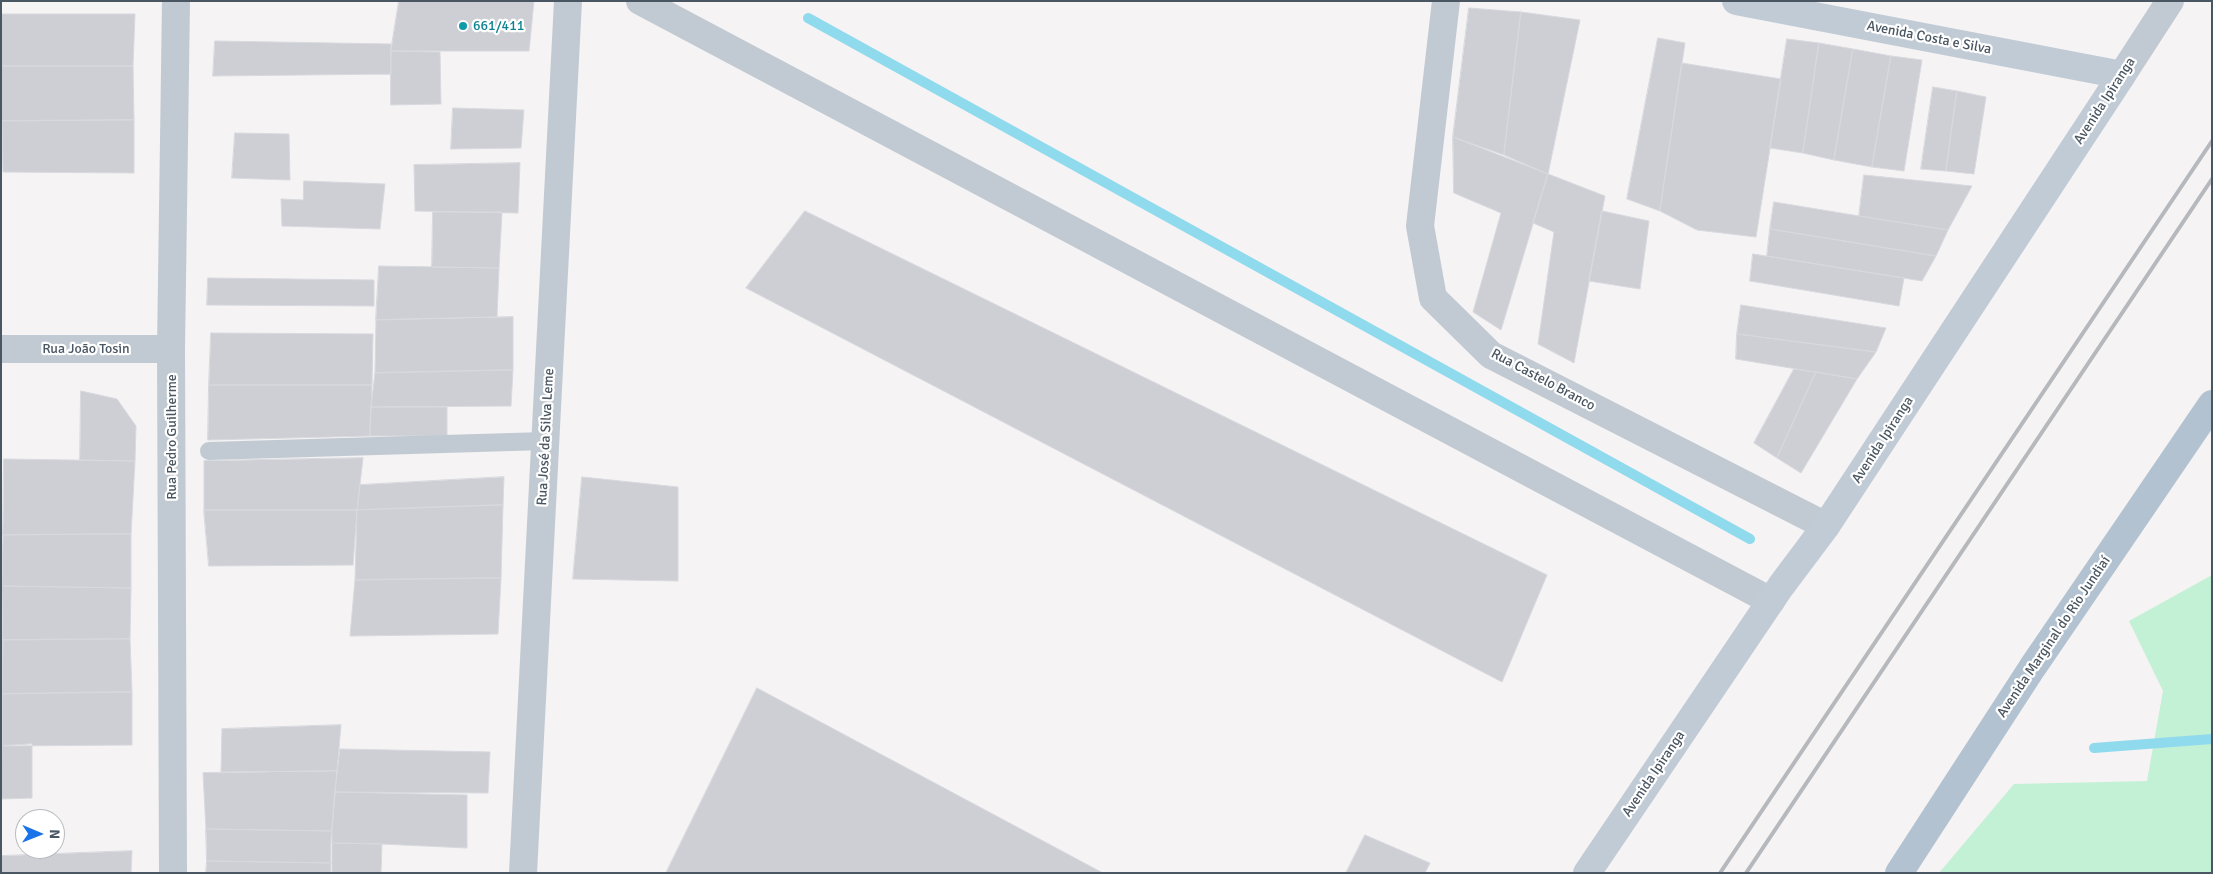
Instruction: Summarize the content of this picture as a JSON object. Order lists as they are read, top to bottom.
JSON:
{
  "streets": {
    "main road": ["Avenida Costa e Silva", "Avenida Ipiranga", "Avenida Marginal do Rio Jundiaí"],
    "street": [
      "Rua João Tosin",
      "Rua Castelo Branco",
      "Rua Pedro Guilherme",
      "Rua José da Silva Leme"
    ]
  },
  "crossings": [
    ["Avenida Costa e Silva", "Avenida Ipiranga"],
    ["Avenida Ipiranga", "Rua Castelo Branco"],
    ["Rua João Tosin", "Rua Pedro Guilherme"]
  ],
  "places": ["661/411"],
  "north": "right"
}
